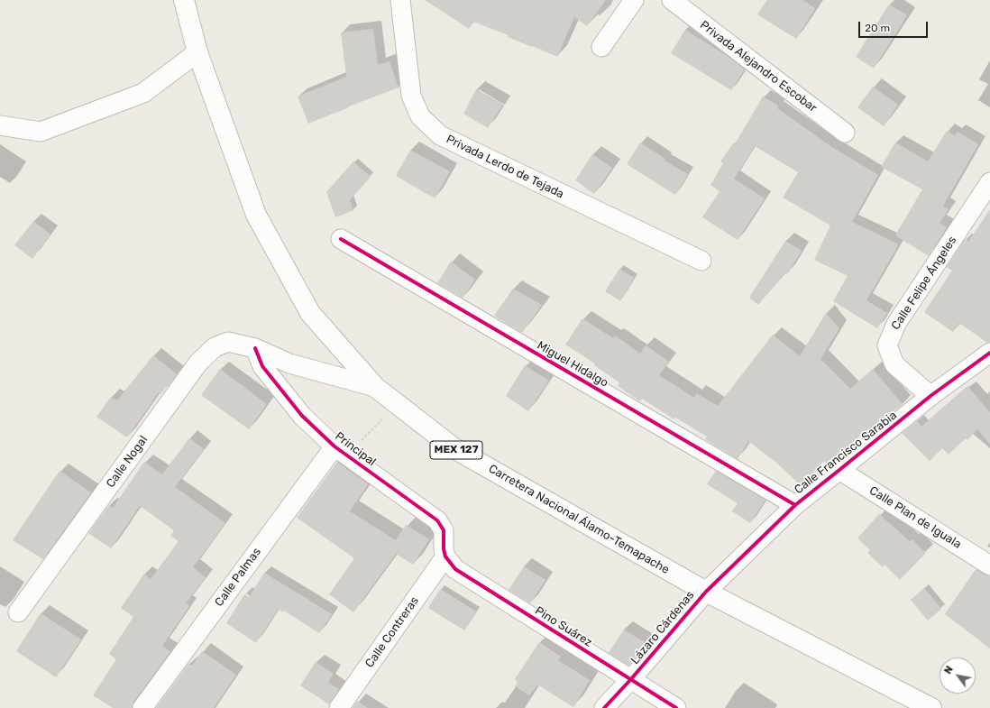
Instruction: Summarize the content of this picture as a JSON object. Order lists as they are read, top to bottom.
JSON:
{
  "streets": {
    "main road": ["MEX 127", "Carretera Nacional Álamo-Temapache"],
    "street": [
      "Privada Alejandro Escobar",
      "Privada Lerdo de Tejada",
      "Calle Felipe Ángeles",
      "Miguel Hidalgo",
      "Principal",
      "Calle Francisco Sarabia",
      "Calle Nogal",
      "Calle Plan de Iguala",
      "Calle Palmas",
      "Pino Suárez",
      "Lázaro Cárdenas",
      "Calle Contreras"
    ]
  },
  "crossings": [
    ["Calle Felipe Ángeles", "Calle Francisco Sarabia"],
    ["Miguel Hidalgo", "Calle Francisco Sarabia"],
    ["Principal", "Calle Nogal"],
    ["Principal", "Calle Palmas"],
    ["Principal", "Pino Suárez"],
    ["Principal", "Calle Contreras"],
    ["Calle Francisco Sarabia", "Calle Plan de Iguala"],
    ["Calle Francisco Sarabia", "Carretera Nacional Álamo-Temapache"],
    ["Calle Francisco Sarabia", "Lázaro Cárdenas"],
    ["Calle Nogal", "Carretera Nacional Álamo-Temapache"],
    ["Carretera Nacional Álamo-Temapache", "Lázaro Cárdenas"],
    ["Pino Suárez", "Lázaro Cárdenas"],
    ["Pino Suárez", "Calle Contreras"]
  ],
  "scale_bar": "20 m",
  "north": "top left"
}
